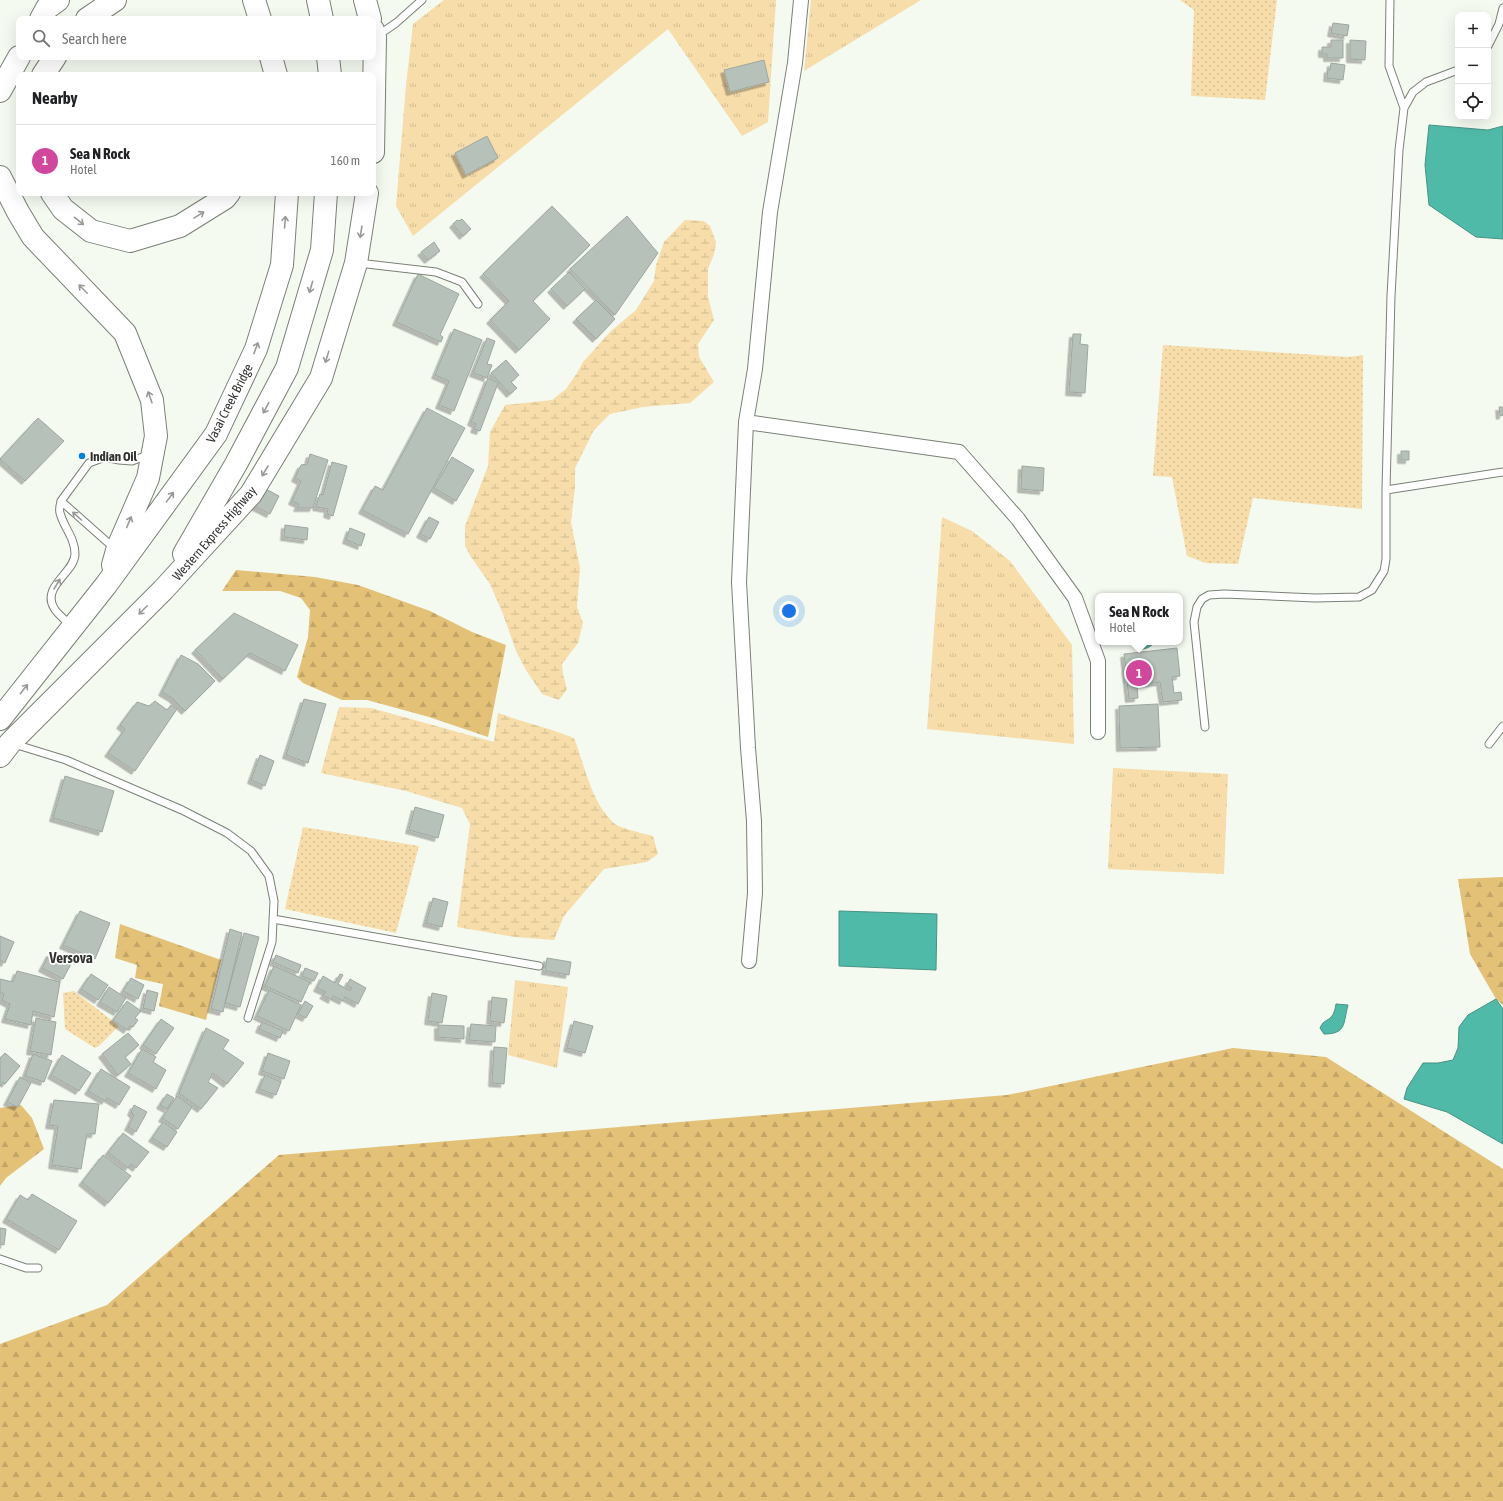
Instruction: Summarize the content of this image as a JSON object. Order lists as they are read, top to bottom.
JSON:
{
  "streets": {
    "highway": ["Vasai Creek Bridge", "Western Express Highway"]
  },
  "districts": ["Versova"],
  "places": ["Indian Oil"],
  "page": {
    "map_buttons": ["+", "−"],
    "search": "Search here",
    "heading": "Nearby",
    "list": [
      {
        "mark": "1",
        "name": "Sea N Rock",
        "note": "Hotel",
        "value": "160 m"
      }
    ],
    "popup": ["Sea N Rock", "Hotel"],
    "pins": "1"
  }
}
